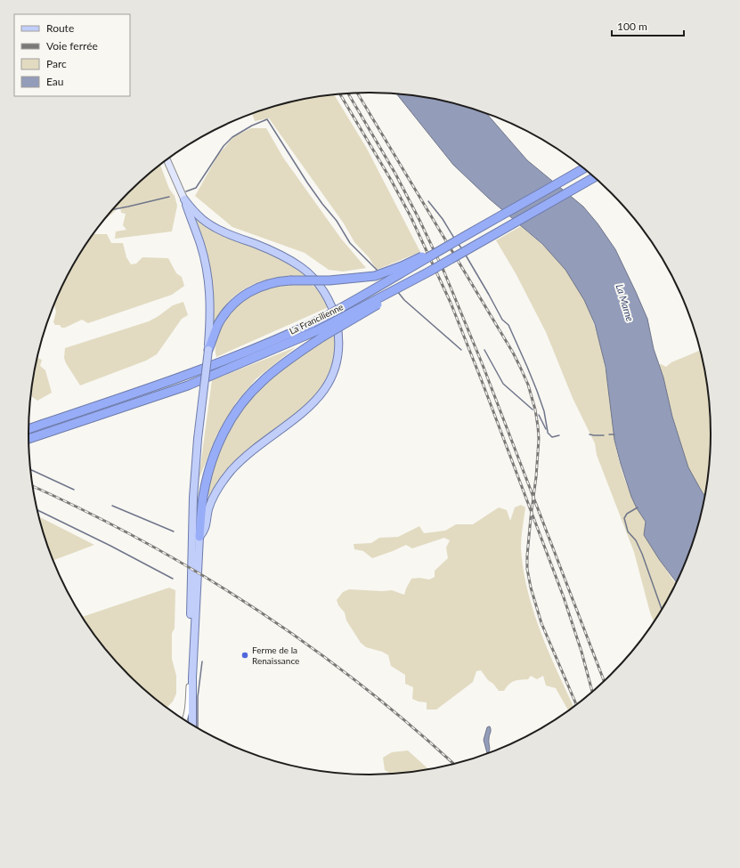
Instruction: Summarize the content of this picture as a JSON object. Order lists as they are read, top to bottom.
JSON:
{
  "streets": {
    "highway": ["La Francilienne"]
  },
  "water": ["La Marne"],
  "places": ["Ferme de la Renaissance"],
  "legend": [
    "Route",
    "Voie ferrée",
    "Parc",
    "Eau"
  ],
  "scale_bar": "100 m"
}
